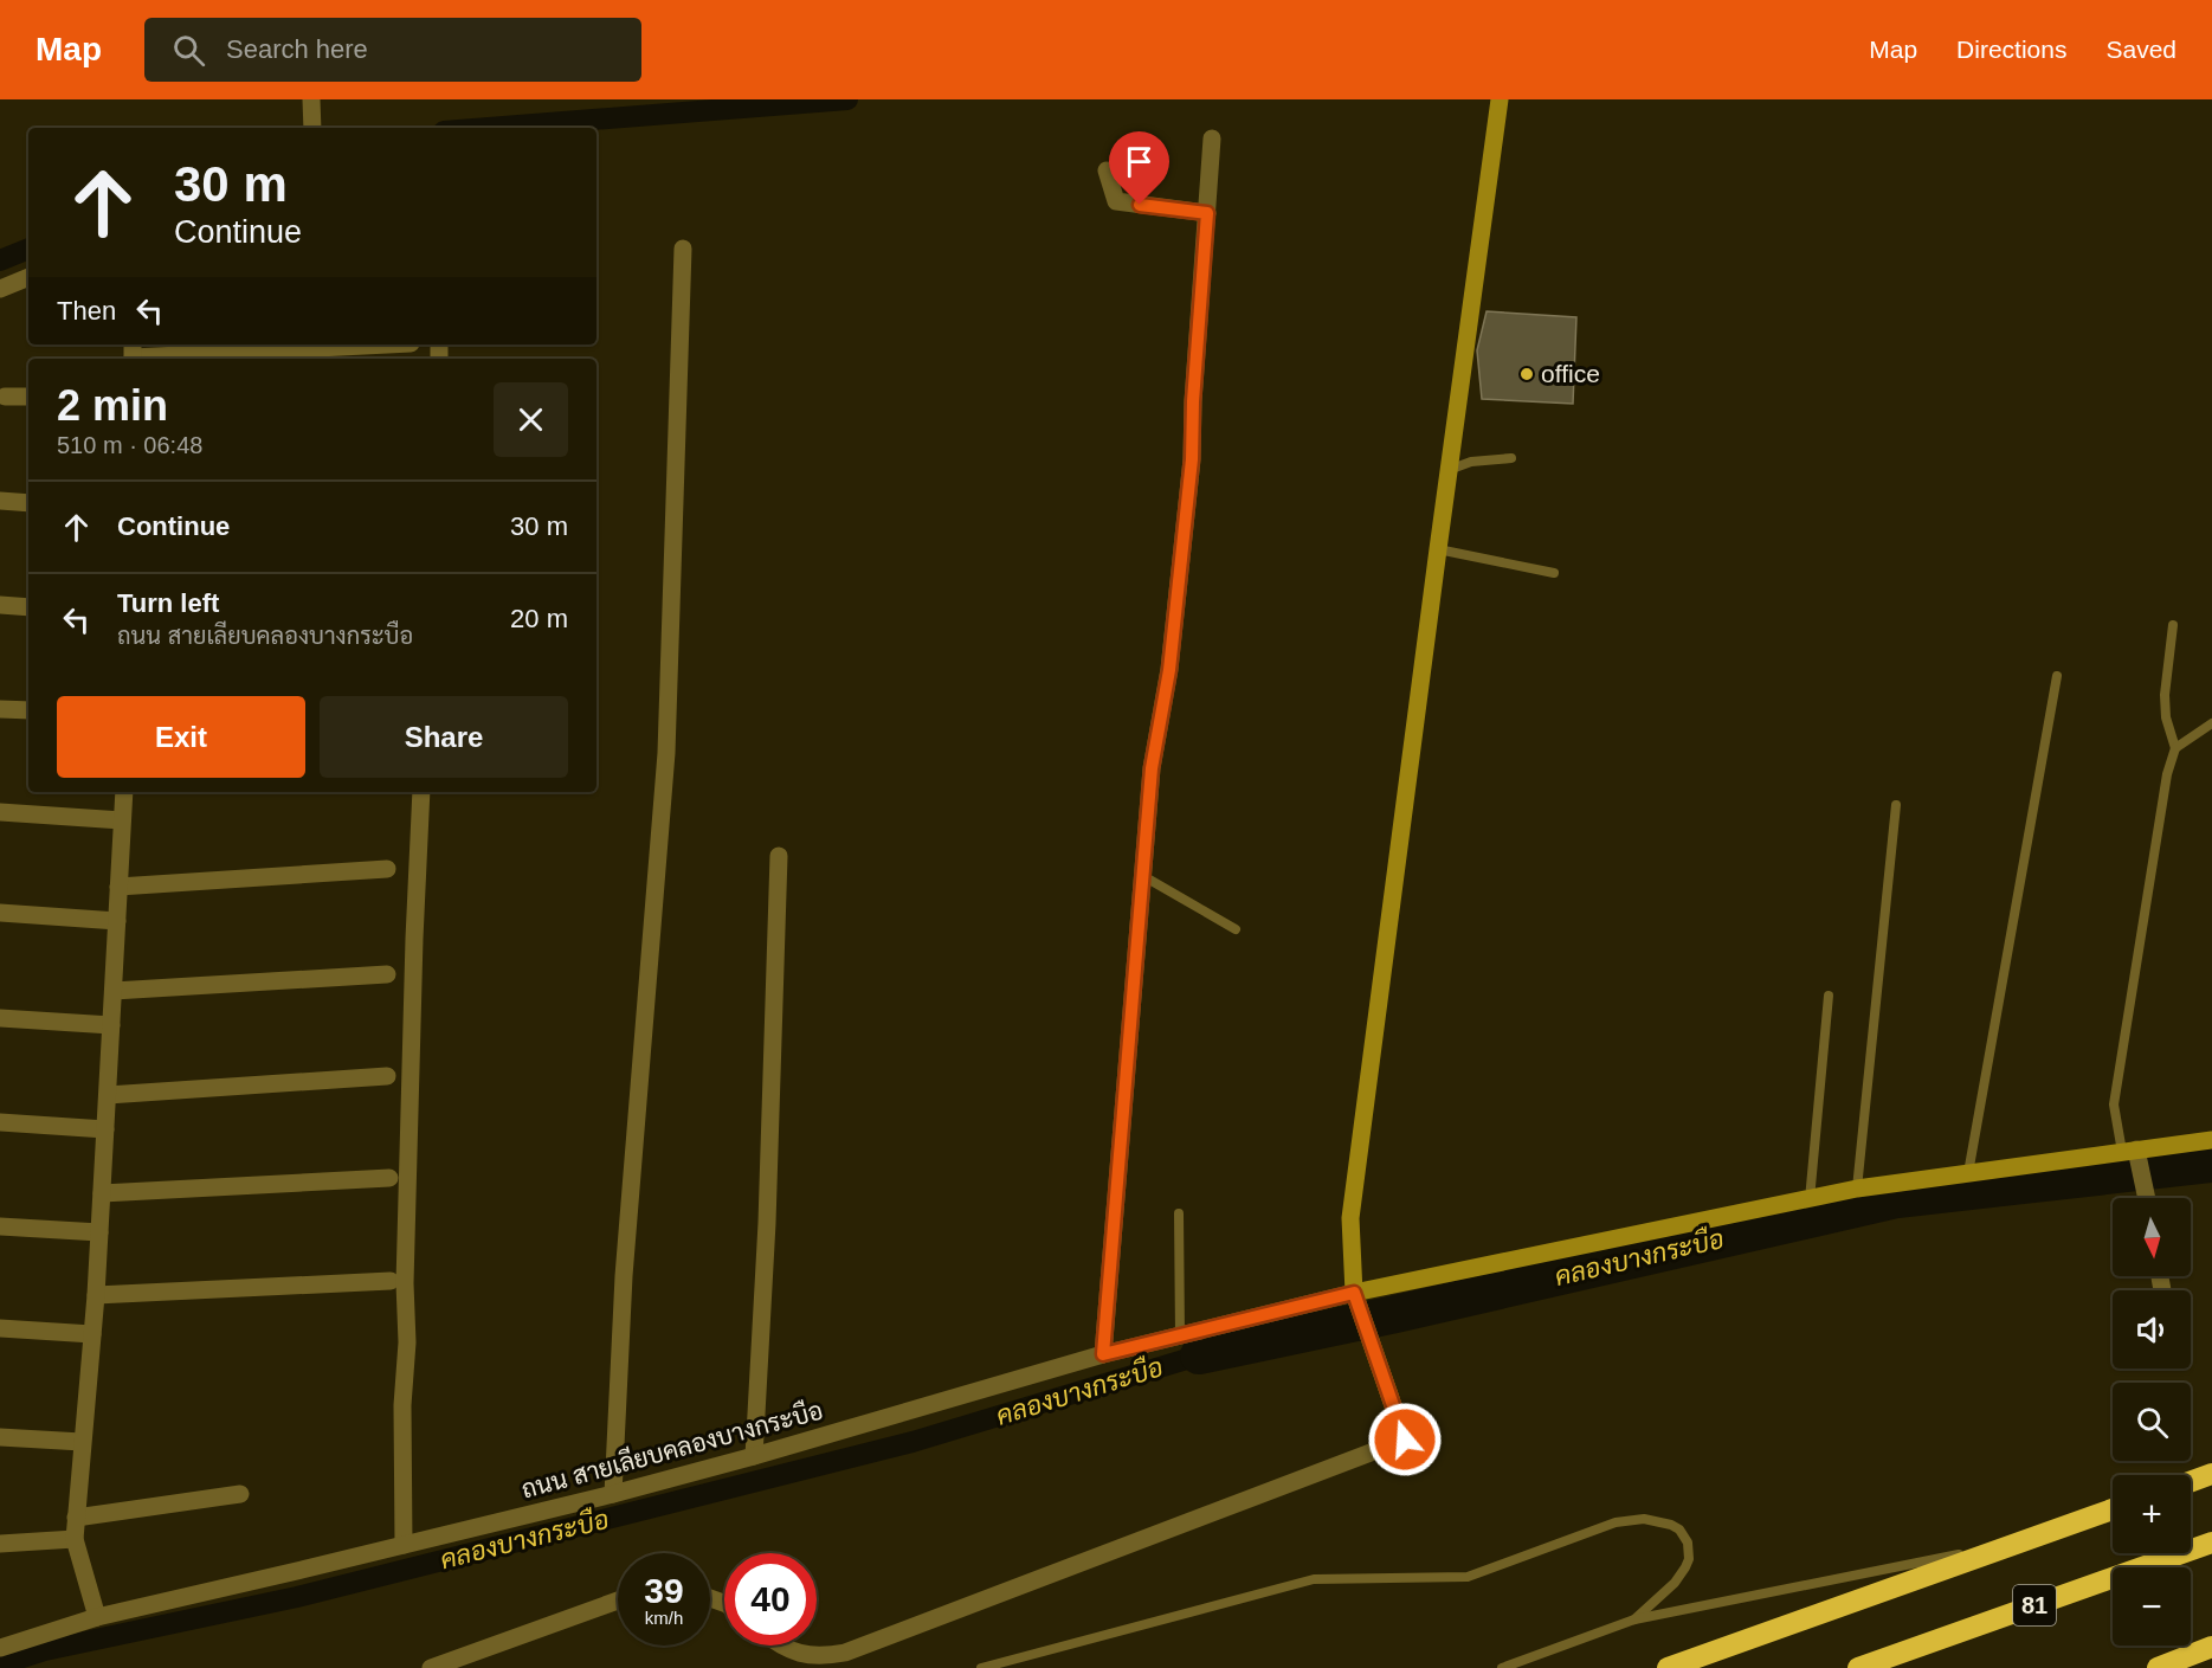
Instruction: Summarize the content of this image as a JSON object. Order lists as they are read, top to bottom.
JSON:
{
  "streets": {
    "highway": ["81"],
    "street": ["ถนน สายเลียบคลองบางกระบือ"]
  },
  "water": ["คลองบางกระบือ"],
  "places": ["office"],
  "north": "bottom",
  "page": {
    "header": "Map",
    "search": "Search here",
    "nav": ["Map", "Directions", "Saved"],
    "turn": ["30 m", "Continue"],
    "then": "Then",
    "heading": ["2 min", "510 m · 06:48"],
    "list": [
      {
        "name": "Continue",
        "value": "30 m"
      },
      {
        "name": "Turn left",
        "note": "ถนน สายเลียบคลองบางกระบือ",
        "value": "20 m"
      }
    ],
    "buttons": ["Exit", "Share"],
    "map_buttons": ["+", "−"],
    "speed": "39 km/h",
    "limit": "40"
  }
}
